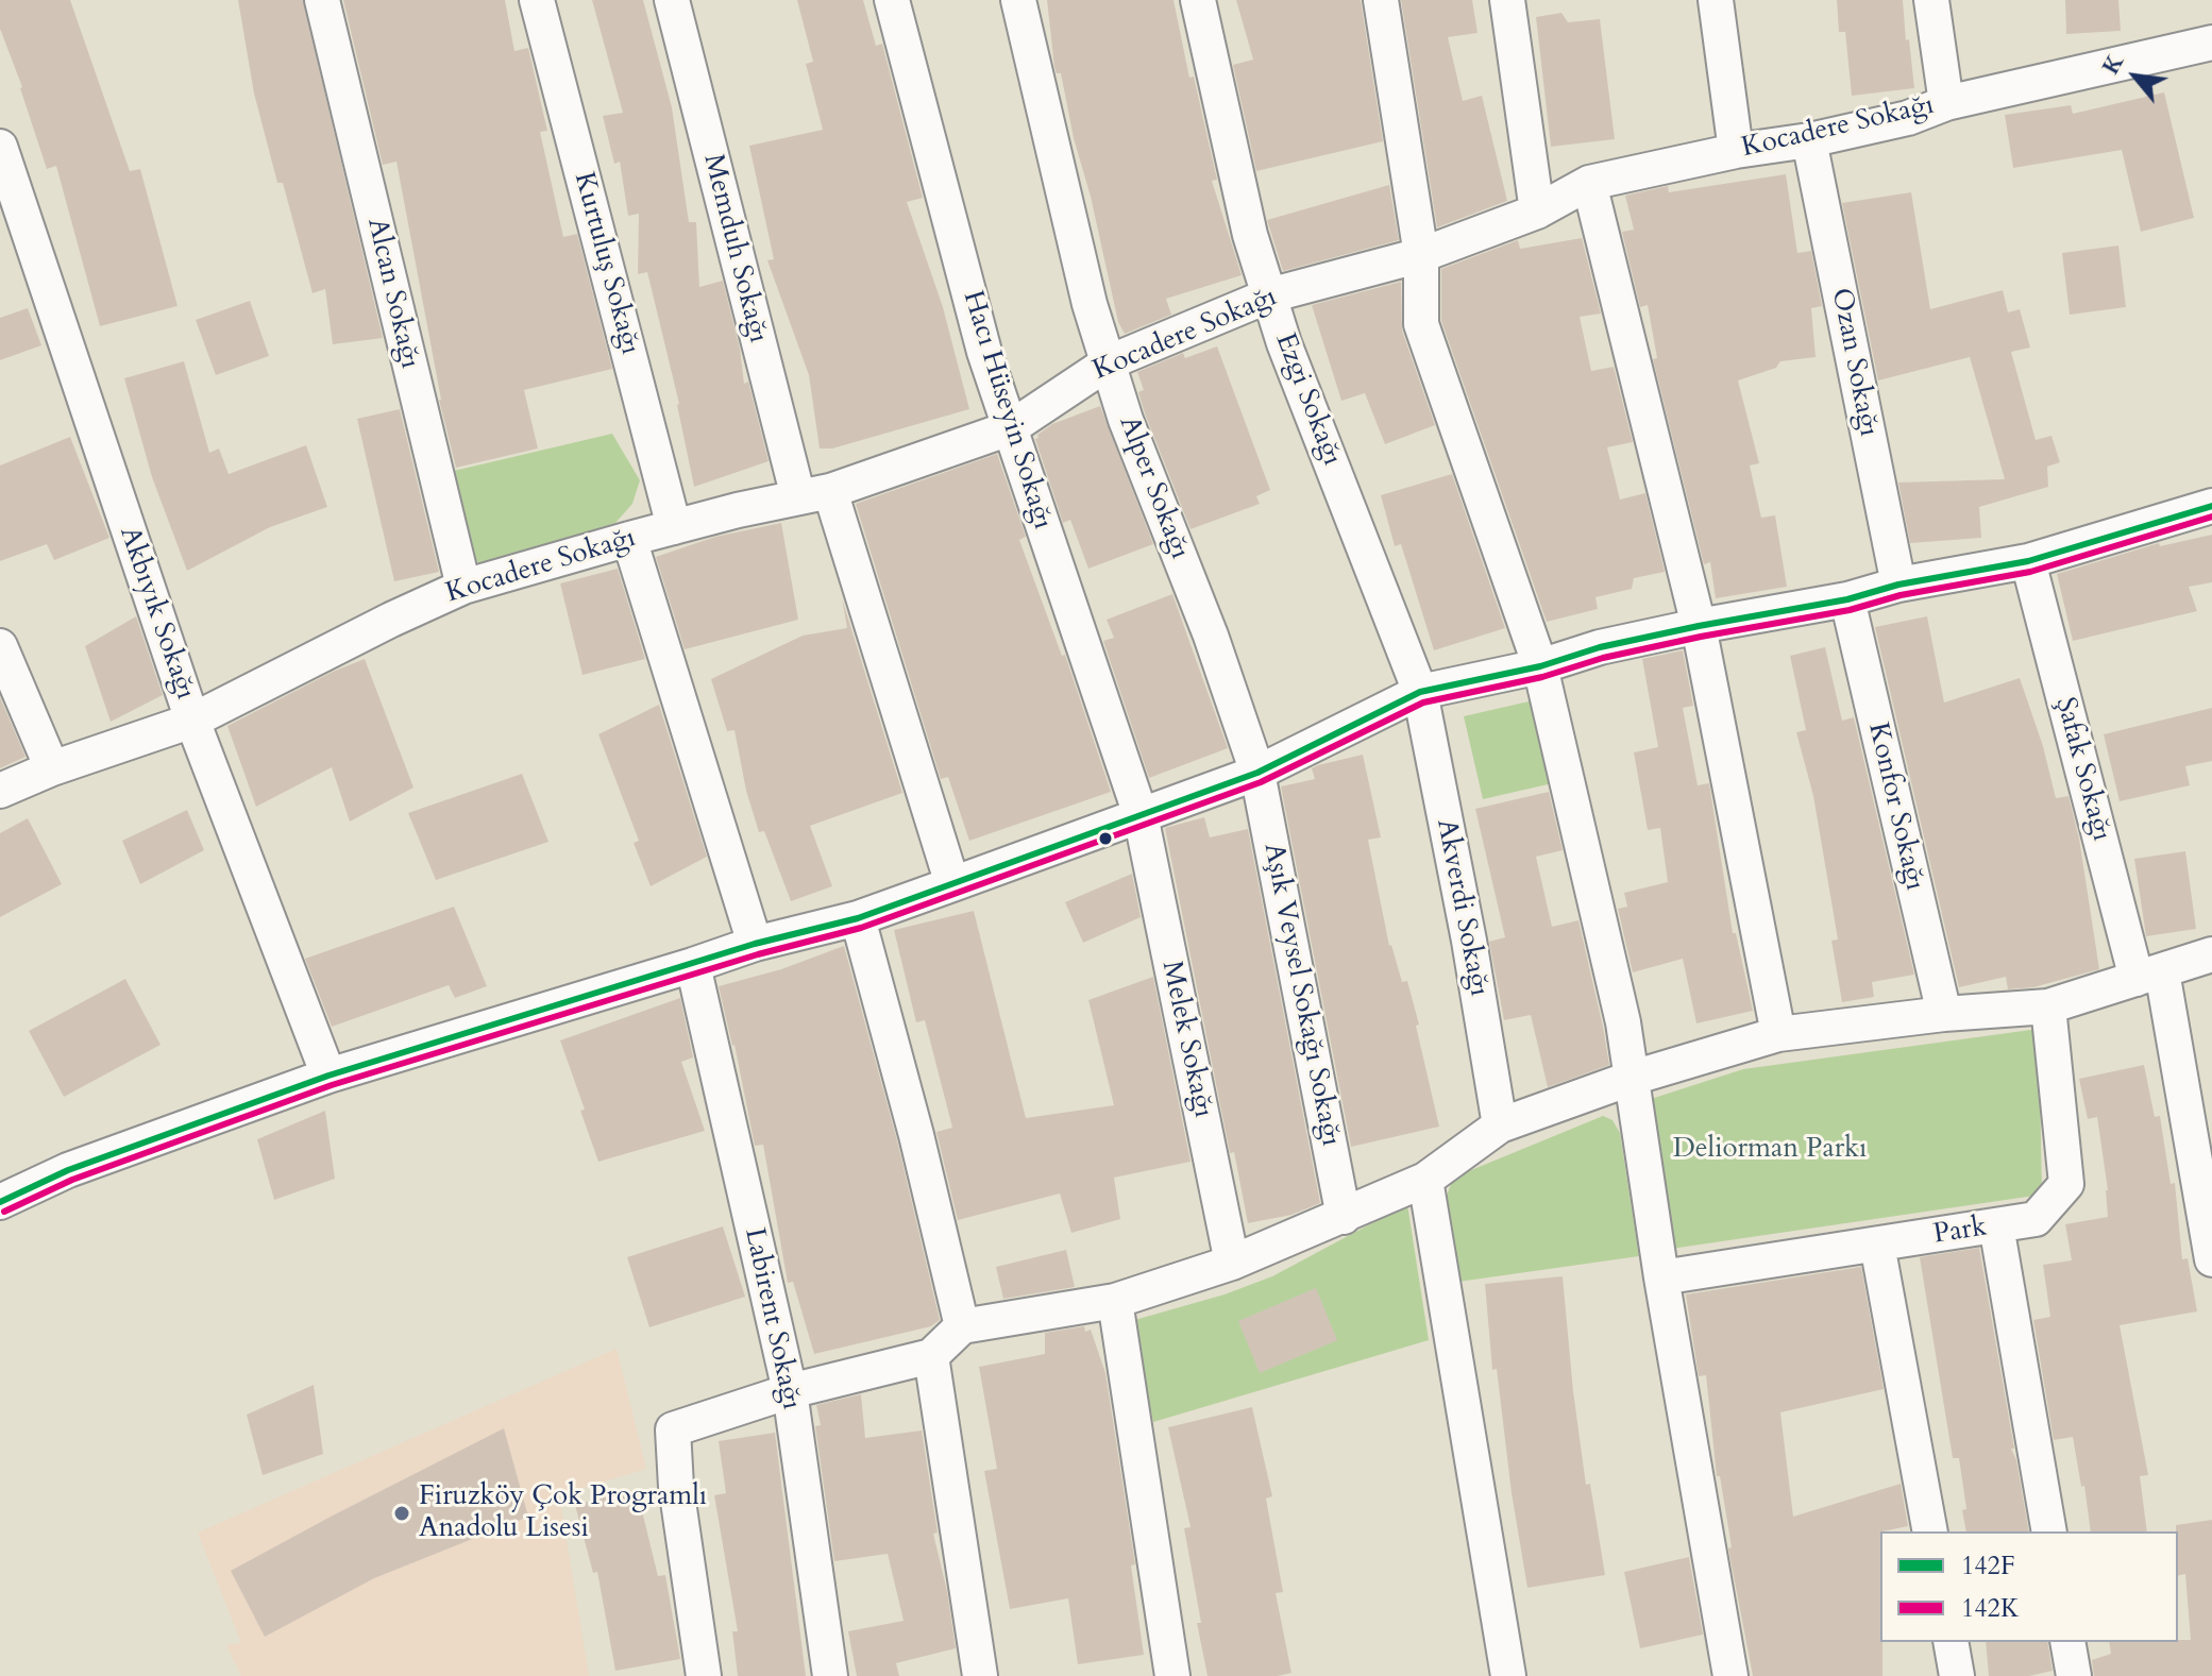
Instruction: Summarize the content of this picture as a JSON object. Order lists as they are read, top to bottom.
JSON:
{
  "streets": {
    "street": [
      "Kocadere Sokağı",
      "Memduh Sokağı",
      "Kurtuluş Sokağı",
      "Alcan Sokağı",
      "Ozan Sokağı",
      "Ezgi Sokağı",
      "Hacı Hüseyin Sokağı",
      "Alper Sokağı",
      "Akbıyık Sokağı",
      "Şafak Sokağı",
      "Konfor Sokağı",
      "Akverdi Sokağı",
      "Aşık Veysel Sokağı Sokağı",
      "Melek Sokağı",
      "Park",
      "Labirent Sokağı"
    ]
  },
  "crossings": [
    ["Kocadere Sokağı", "Memduh Sokağı"],
    ["Kocadere Sokağı", "Kurtuluş Sokağı"],
    ["Kocadere Sokağı", "Alcan Sokağı"],
    ["Kocadere Sokağı", "Ozan Sokağı"],
    ["Kocadere Sokağı", "Ezgi Sokağı"],
    ["Kocadere Sokağı", "Hacı Hüseyin Sokağı"],
    ["Kocadere Sokağı", "Alper Sokağı"],
    ["Kocadere Sokağı", "Akbıyık Sokağı"],
    ["Ezgi Sokağı", "Akverdi Sokağı"],
    ["Hacı Hüseyin Sokağı", "Melek Sokağı"],
    ["Alper Sokağı", "Aşık Veysel Sokağı Sokağı"]
  ],
  "parks": ["Deliorman Parkı"],
  "places": ["Firuzköy Çok Programlı Anadolu Lisesi"],
  "lines": ["transit line 142F", "transit line 142K"],
  "legend": ["142F", "142K"],
  "north": "top left"
}
